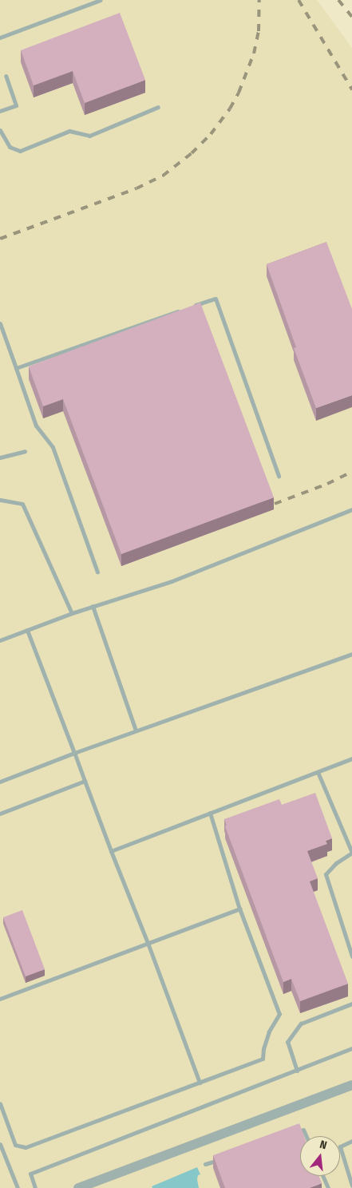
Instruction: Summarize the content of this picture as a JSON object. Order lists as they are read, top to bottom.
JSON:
{
  "north": "top"
}
